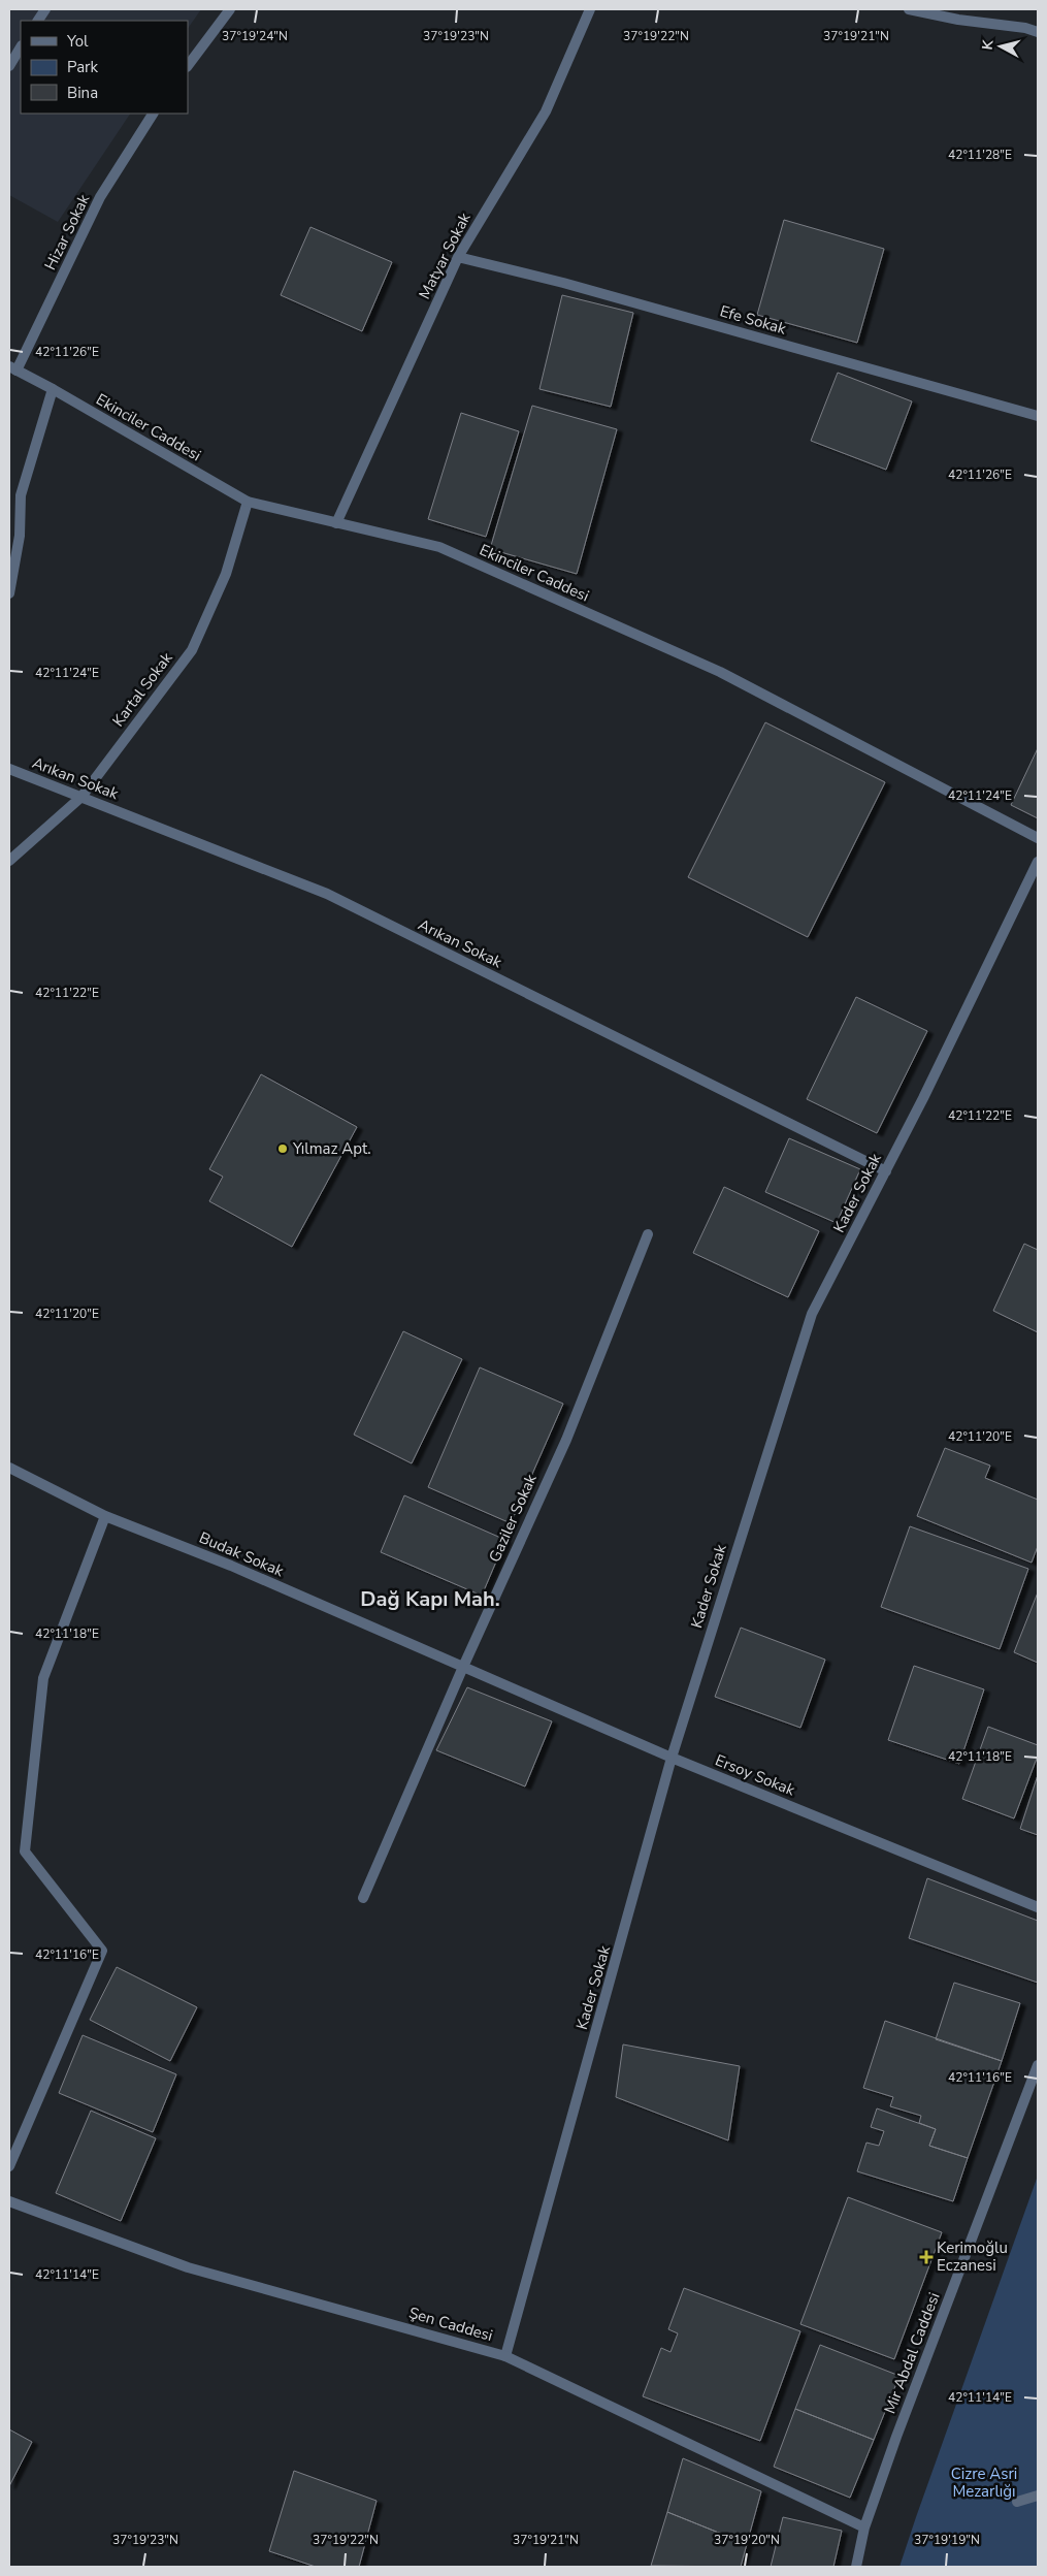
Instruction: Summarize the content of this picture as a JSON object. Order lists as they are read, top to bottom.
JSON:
{
  "streets": {
    "street": [
      "Hizar Sokak",
      "Matyar Sokak",
      "Efe Sokak",
      "Ekinciler Caddesi",
      "Kartal Sokak",
      "Arıkan Sokak",
      "Kader Sokak",
      "Gaziler Sokak",
      "Budak Sokak",
      "Ersoy Sokak",
      "Şen Caddesi",
      "Mir Abdal Caddesi"
    ]
  },
  "crossings": [
    ["Hizar Sokak", "Ekinciler Caddesi"],
    ["Matyar Sokak", "Efe Sokak"],
    ["Matyar Sokak", "Ekinciler Caddesi"],
    ["Ekinciler Caddesi", "Kartal Sokak"],
    ["Kartal Sokak", "Arıkan Sokak"],
    ["Arıkan Sokak", "Kader Sokak"],
    ["Kader Sokak", "Ersoy Sokak"],
    ["Kader Sokak", "Şen Caddesi"],
    ["Gaziler Sokak", "Budak Sokak"],
    ["Gaziler Sokak", "Ersoy Sokak"],
    ["Budak Sokak", "Ersoy Sokak"],
    ["Şen Caddesi", "Mir Abdal Caddesi"]
  ],
  "districts": ["Dağ Kapı Mah."],
  "parks": ["Cizre Asri Mezarlığı"],
  "places": {
    "other": ["Yılmaz Apt."],
    "health": ["Kerimoğlu Eczanesi"]
  },
  "legend": ["Yol", "Park", "Bina"],
  "north": "left",
  "coordinates": [
    "37°19'24\"N",
    "37°19'23\"N",
    "37°19'22\"N",
    "37°19'21\"N",
    "42°11'28\"E",
    "42°11'26\"E",
    "42°11'24\"E",
    "42°11'22\"E",
    "42°11'20\"E",
    "42°11'18\"E",
    "42°11'16\"E",
    "42°11'14\"E",
    "37°19'20\"N",
    "37°19'19\"N"
  ]
}
